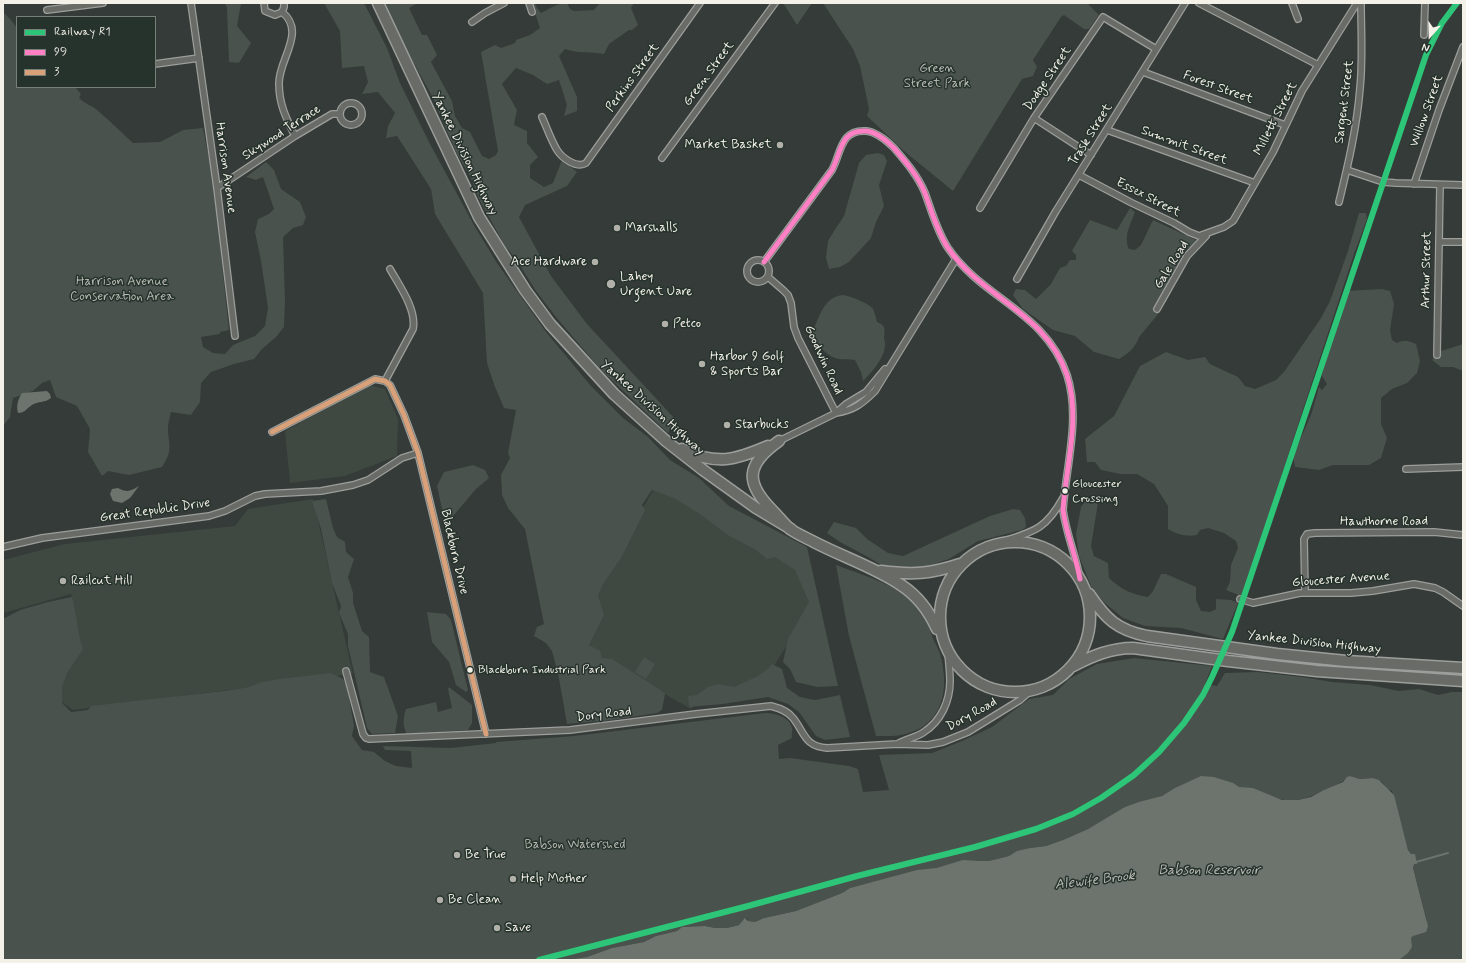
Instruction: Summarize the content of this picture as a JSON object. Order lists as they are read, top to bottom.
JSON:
{
  "streets": {
    "highway": ["Yankee Division Highway"],
    "street": [
      "Green Street",
      "Perkins Street",
      "Dodge Street",
      "Forest Street",
      "Sargent Street",
      "Willow Street",
      "Millett Street",
      "Skywood Terrace",
      "Trask Street",
      "Summit Street",
      "Harrison Avenue",
      "Essex Street",
      "Gale Road",
      "Arthur Street",
      "Goodwin Road",
      "Great Republic Drive",
      "Hawthorne Road",
      "Blackburn Drive",
      "Gloucester Avenue",
      "Dory Road"
    ]
  },
  "crossings": [
    ["Dodge Street", "Trask Street"],
    ["Forest Street", "Millett Street"],
    ["Forest Street", "Trask Street"],
    ["Millett Street", "Summit Street"],
    ["Millett Street", "Essex Street"],
    ["Millett Street", "Gale Road"],
    ["Skywood Terrace", "Harrison Avenue"],
    ["Trask Street", "Summit Street"],
    ["Trask Street", "Essex Street"],
    ["Essex Street", "Gale Road"],
    ["Great Republic Drive", "Blackburn Drive"],
    ["Hawthorne Road", "Gloucester Avenue"],
    ["Blackburn Drive", "Dory Road"]
  ],
  "water": ["Babson Reservoir", "Alewife Brook"],
  "parks": ["Green Street Park", "Harrison Avenue Conservation Area", "Babson Watershed"],
  "places": [
    "Market Basket",
    "Marshalls",
    "Ace Hardware",
    "Lahey Urgent Uare",
    "Petco",
    "Harbor 9 Golf & Sports Bar",
    "Starbucks",
    "Gloucester Crossing",
    "Railcut Hill",
    "Blackburn Industrial Park",
    "Be True",
    "Help Mother",
    "Be Clean",
    "Save"
  ],
  "lines": ["rail line R1", "transit line 99", "transit line 3"],
  "legend": ["Railway R1", "99", "3"],
  "north": "bottom"
}
